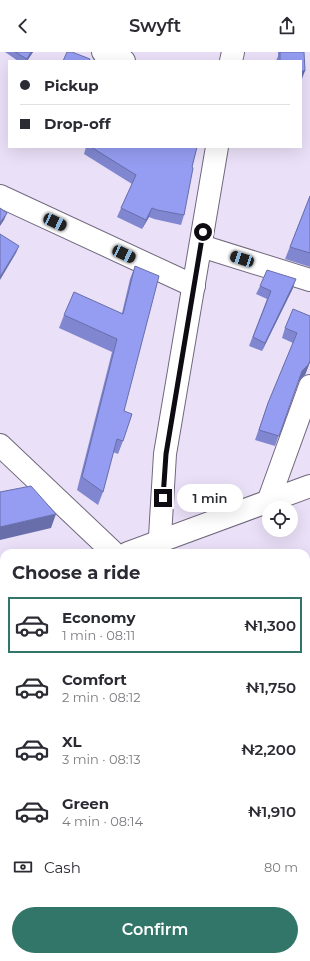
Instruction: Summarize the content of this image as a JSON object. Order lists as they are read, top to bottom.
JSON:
{
  "page": {
    "header": "Swyft",
    "banner": ["Pickup", "Drop-off"],
    "bubble": "1 min",
    "heading": "Choose a ride",
    "list": [
      {
        "name": "Economy",
        "note": "1 min · 08:11",
        "value": "₦1,300"
      },
      {
        "name": "Comfort",
        "note": "2 min · 08:12",
        "value": "₦1,750"
      },
      {
        "name": "XL",
        "note": "3 min · 08:13",
        "value": "₦2,200"
      },
      {
        "name": "Green",
        "note": "4 min · 08:14",
        "value": "₦1,910"
      }
    ],
    "pay": ["Cash", "80 m"],
    "buttons": "Confirm"
  }
}
